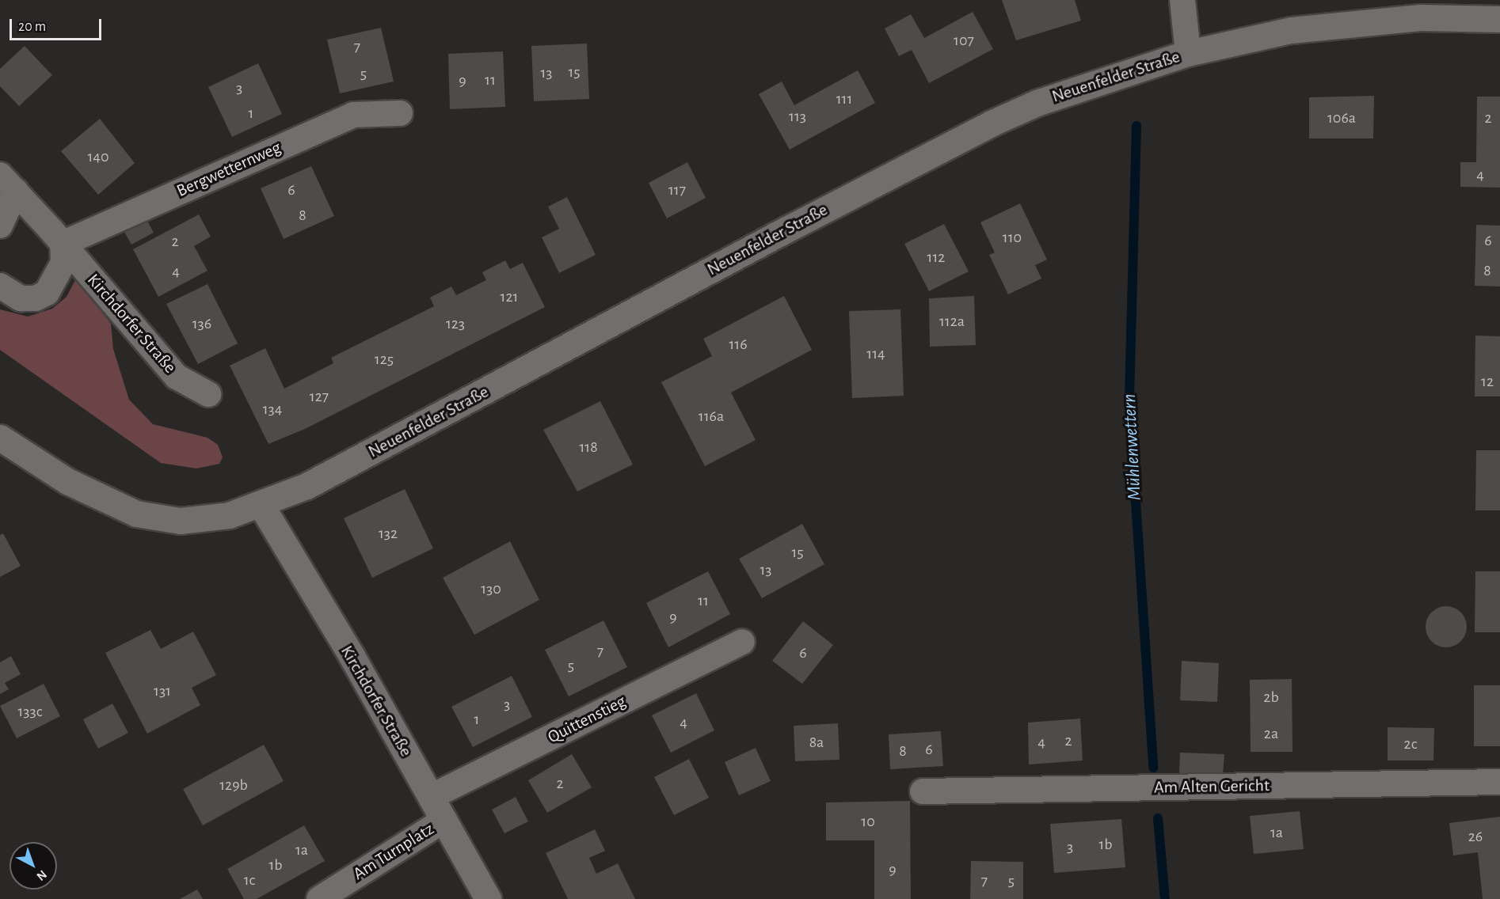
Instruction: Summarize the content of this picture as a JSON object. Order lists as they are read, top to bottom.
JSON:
{
  "streets": {
    "main road": ["Neuenfelder Straße", "Kirchdorfer Straße"],
    "street": [
      "Bergwetternweg",
      "Quittenstieg",
      "Am Alten Gericht",
      "Am Turnplatz"
    ]
  },
  "crossings": [
    ["Neuenfelder Straße", "Kirchdorfer Straße"],
    ["Bergwetternweg", "Kirchdorfer Straße"],
    ["Kirchdorfer Straße", "Quittenstieg"],
    ["Kirchdorfer Straße", "Am Turnplatz"]
  ],
  "water": ["Mühlenwettern"],
  "house_numbers": [
    "107",
    "7",
    "15",
    "13",
    "5",
    "11",
    "9",
    "3",
    "111",
    "1",
    "113",
    "106a",
    "2",
    "140",
    "4",
    "6",
    "117",
    "8",
    "110",
    "6",
    "2",
    "112",
    "8",
    "4",
    "121",
    "112a",
    "136",
    "123",
    "116",
    "114",
    "125",
    "12",
    "127",
    "134",
    "116a",
    "118",
    "132",
    "15",
    "13",
    "130",
    "11",
    "9",
    "7",
    "6",
    "5",
    "131",
    "2b",
    "3",
    "133c",
    "1",
    "4",
    "2a",
    "2",
    "8a",
    "4",
    "2c",
    "6",
    "8",
    "2",
    "129b",
    "10",
    "1a",
    "26",
    "1b",
    "3",
    "1a",
    "1b",
    "9",
    "1c",
    "7",
    "5"
  ],
  "scale_bar": "20 m",
  "north": "bottom right"
}
